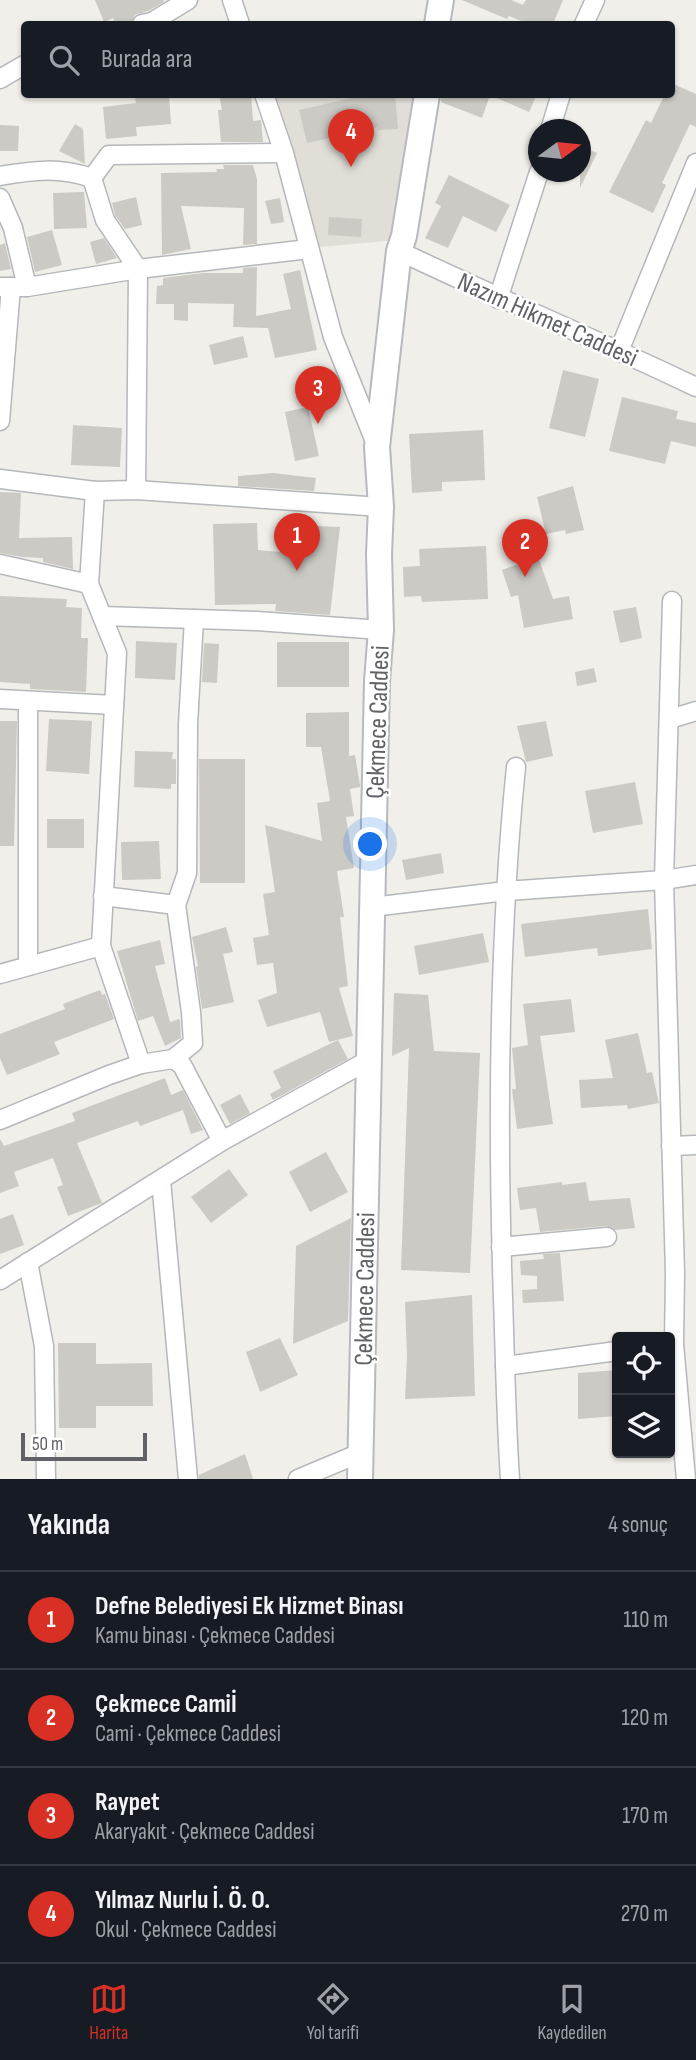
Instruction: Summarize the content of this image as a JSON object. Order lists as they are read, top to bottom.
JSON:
{
  "streets": {
    "main road": ["Çekmece Caddesi"],
    "street": ["Nazım Hikmet Caddesi"]
  },
  "crossings": [
    ["Nazım Hikmet Caddesi", "Çekmece Caddesi"]
  ],
  "scale_bar": "50 m",
  "north": "right",
  "page": {
    "search": "Burada ara",
    "pins": [
      "4",
      "3",
      "1",
      "2"
    ],
    "scale": "50 m",
    "heading": ["Yakında", "4 sonuç"],
    "list": [
      {
        "mark": "1",
        "name": "Defne Belediyesi Ek Hizmet Binası",
        "note": "Kamu binası · Çekmece Caddesi",
        "value": "110 m"
      },
      {
        "mark": "2",
        "name": "Çekmece Camiİ",
        "note": "Cami · Çekmece Caddesi",
        "value": "120 m"
      },
      {
        "mark": "3",
        "name": "Raypet",
        "note": "Akaryakıt · Çekmece Caddesi",
        "value": "170 m"
      },
      {
        "mark": "4",
        "name": "Yılmaz Nurlu İ. Ö. O.",
        "note": "Okul · Çekmece Caddesi",
        "value": "270 m"
      }
    ],
    "nav": ["Harita", "Yol tarifi", "Kaydedilen"]
  }
}
